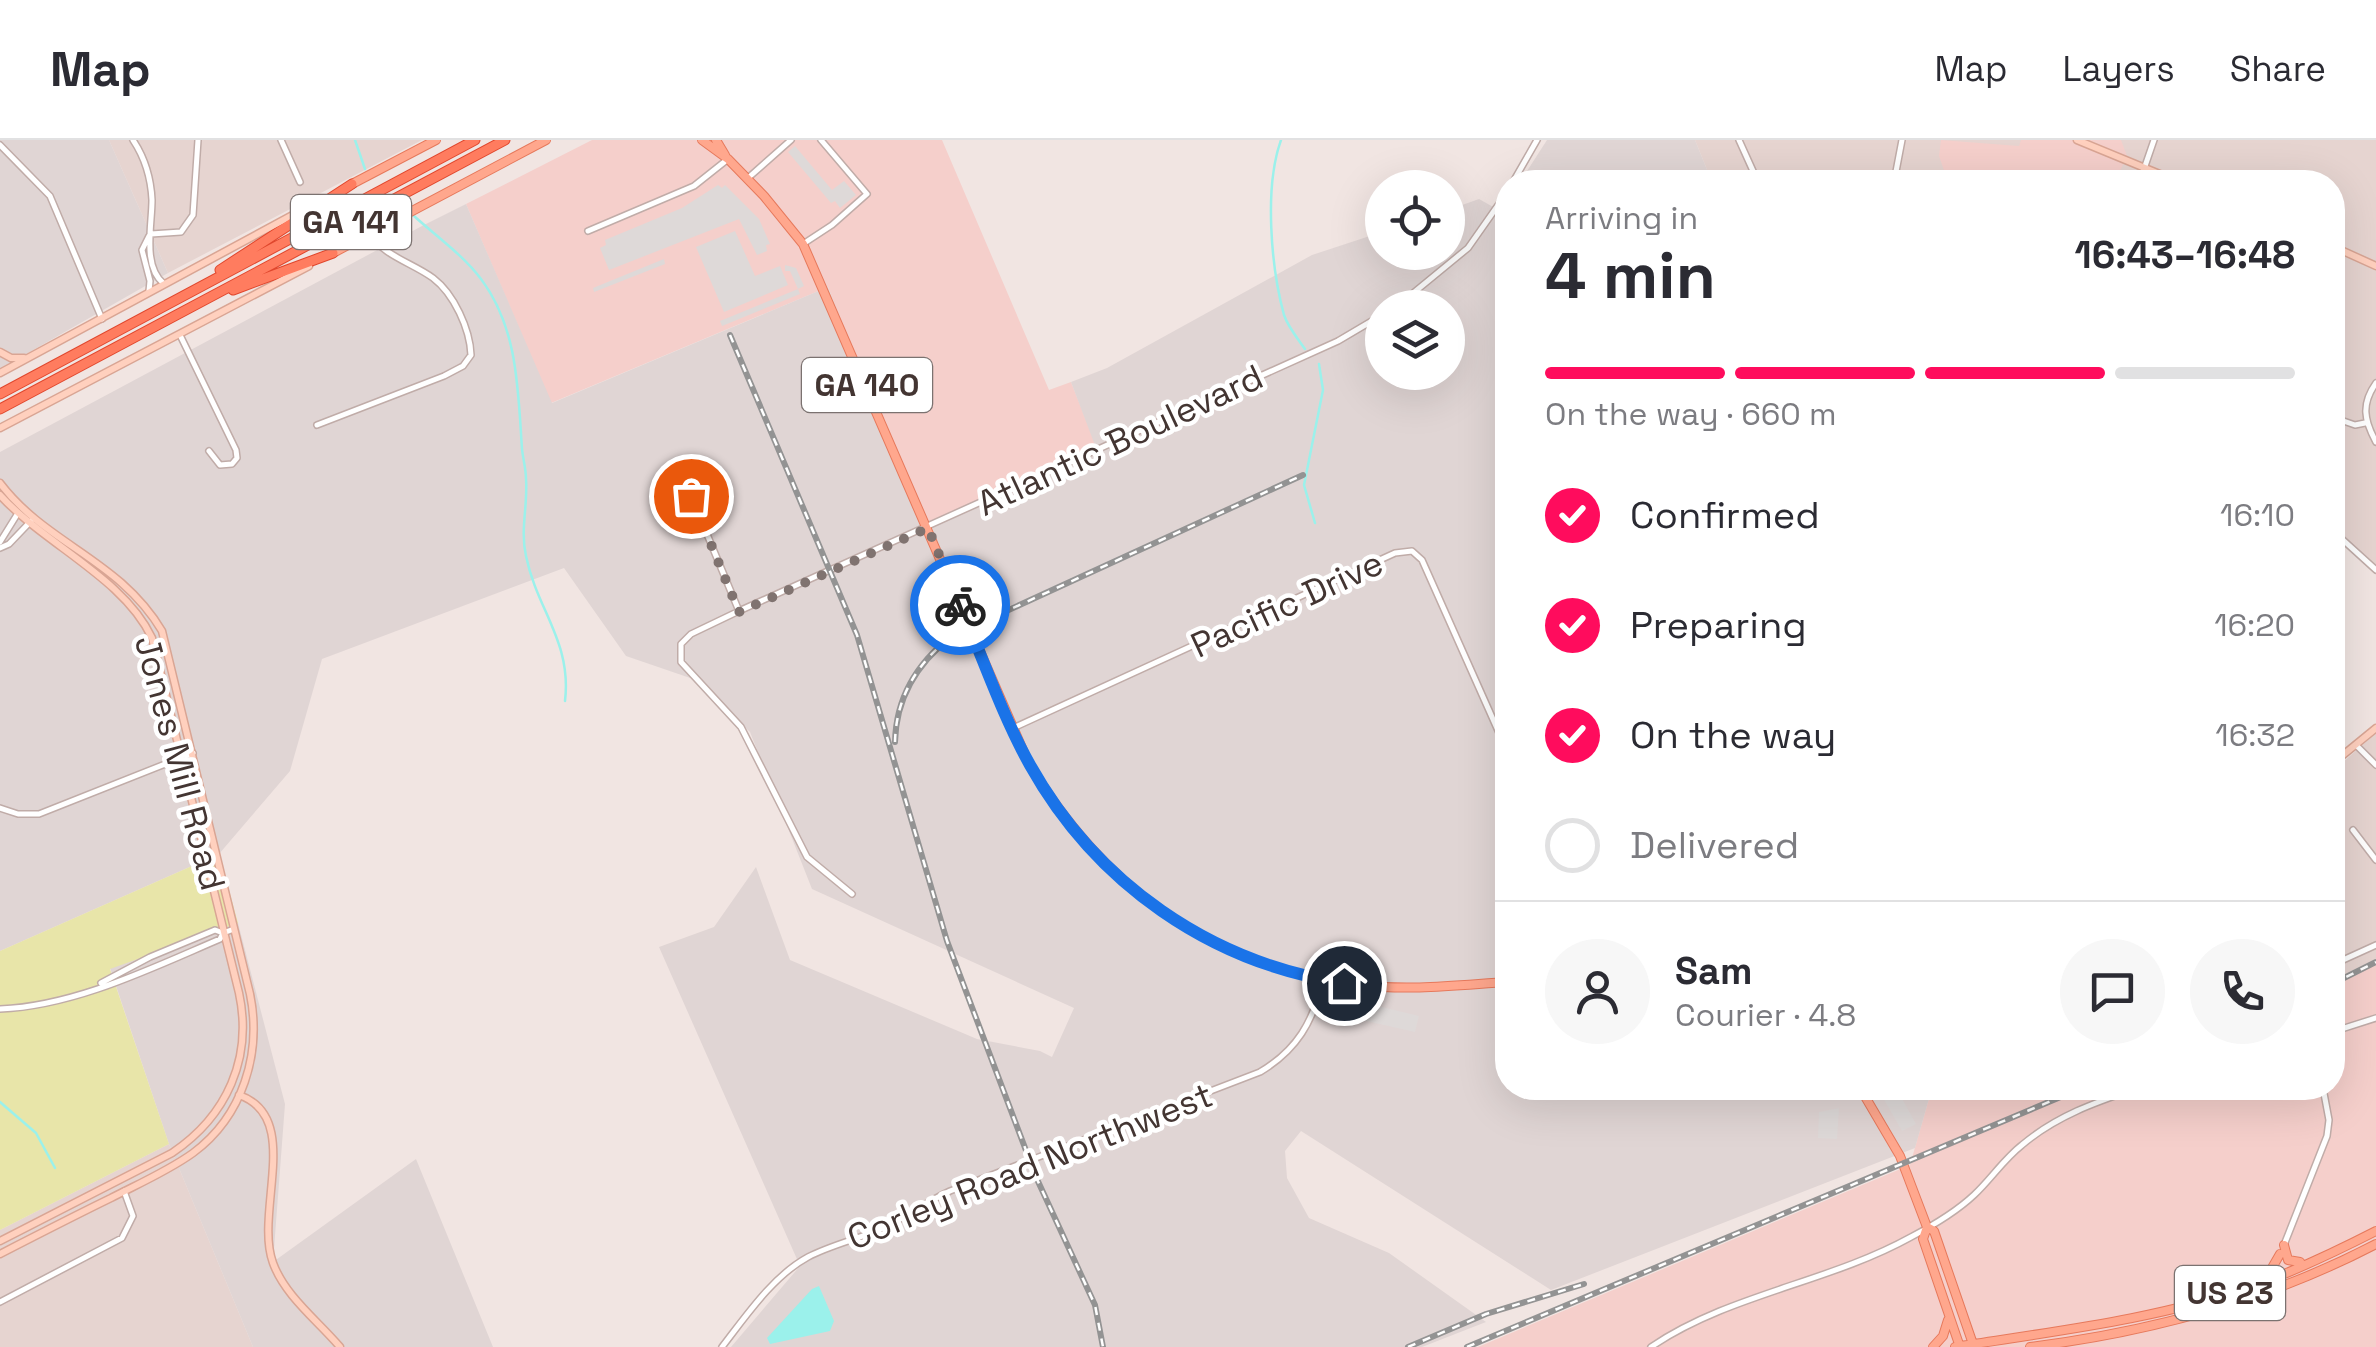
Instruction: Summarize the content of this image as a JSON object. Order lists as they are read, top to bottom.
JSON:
{
  "streets": {
    "highway": ["GA 141"],
    "main road": ["GA 140", "US 23"],
    "street": [
      "Atlantic Boulevard",
      "Pacific Drive",
      "Jones Mill Road",
      "Corley Road Northwest"
    ]
  },
  "crossings": [
    ["GA 140", "Atlantic Boulevard"],
    ["GA 140", "Pacific Drive"],
    ["GA 140", "Corley Road Northwest"]
  ],
  "page": {
    "header": "Map",
    "nav": ["Map", "Layers", "Share"],
    "heading": ["4 min", "Arriving in", "16:43–16:48"],
    "panel": ["Sam", "Courier · 4.8"],
    "bar": "On the way · 660 m",
    "list": [
      ["Confirmed", "16:10"],
      ["Preparing", "16:20"],
      ["On the way", "16:32"],
      "Delivered"
    ]
  }
}
